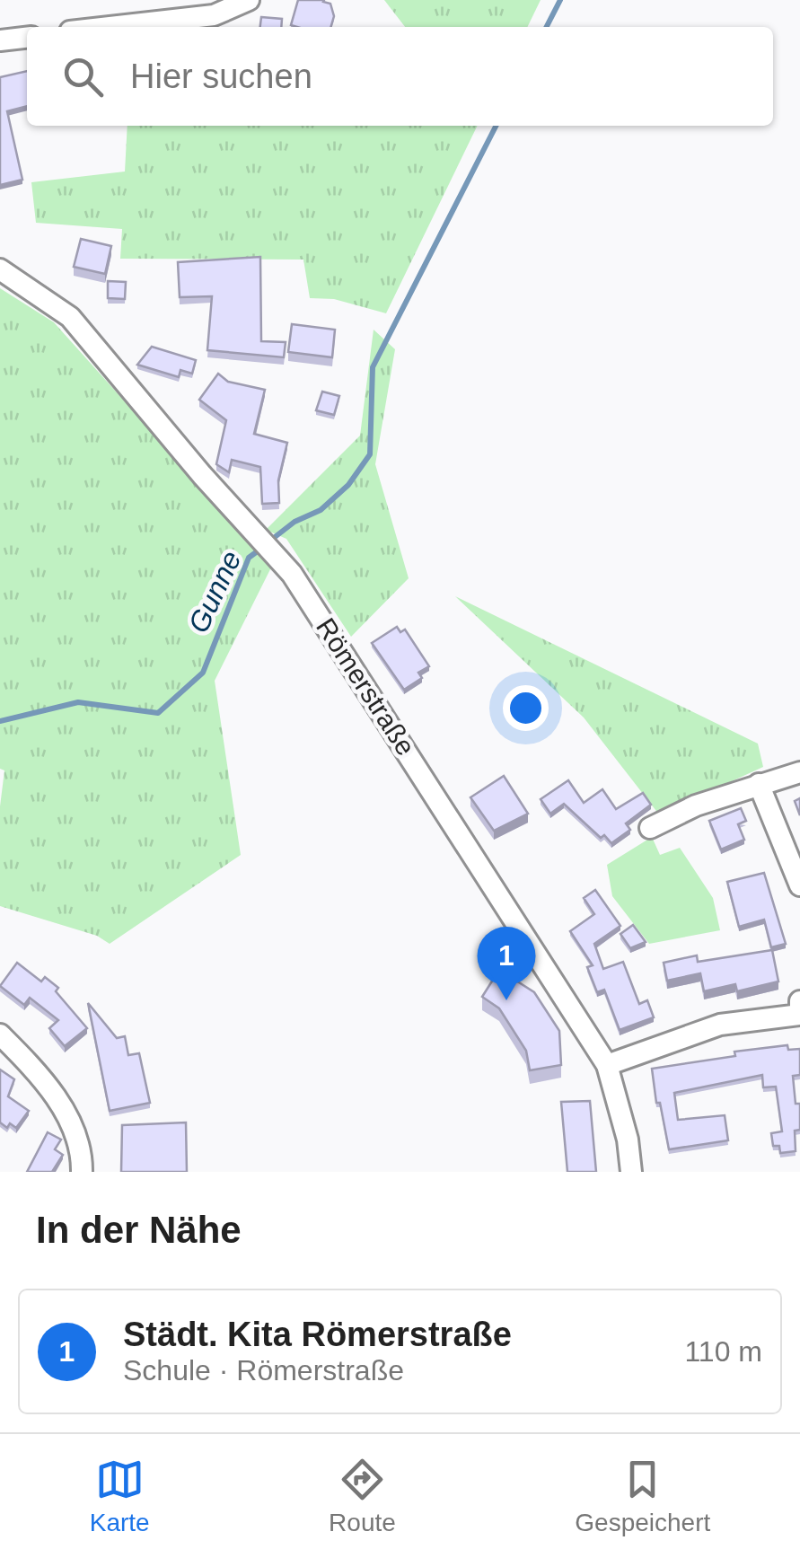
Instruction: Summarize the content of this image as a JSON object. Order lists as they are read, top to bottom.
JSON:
{
  "streets": {
    "street": ["Römerstraße"]
  },
  "water": ["Gunne"],
  "page": {
    "search": "Hier suchen",
    "pins": "1",
    "heading": "In der Nähe",
    "list": [
      {
        "mark": "1",
        "name": "Städt. Kita Römerstraße",
        "note": "Schule · Römerstraße",
        "value": "110 m"
      }
    ],
    "nav": ["Karte", "Route", "Gespeichert"]
  }
}
